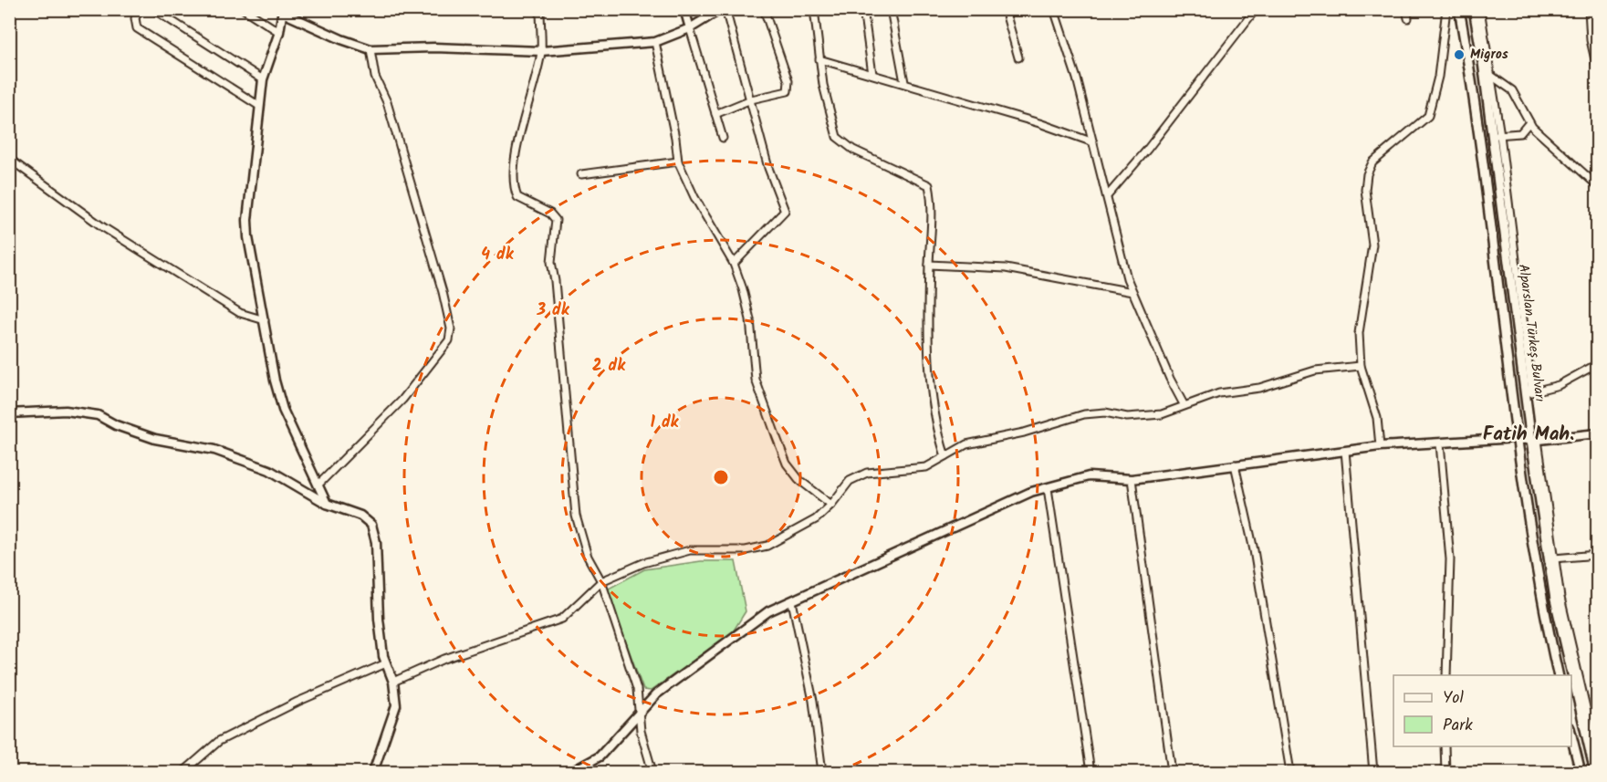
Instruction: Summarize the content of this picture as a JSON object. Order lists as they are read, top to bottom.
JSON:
{
  "streets": {
    "main road": ["Alparslan Türkeş Bulvarı"]
  },
  "districts": ["Fatih Mah."],
  "places": ["Migros"],
  "legend": ["Yol", "Park"],
  "rings": [
    "4 dk",
    "3 dk",
    "2 dk",
    "1 dk"
  ]
}
